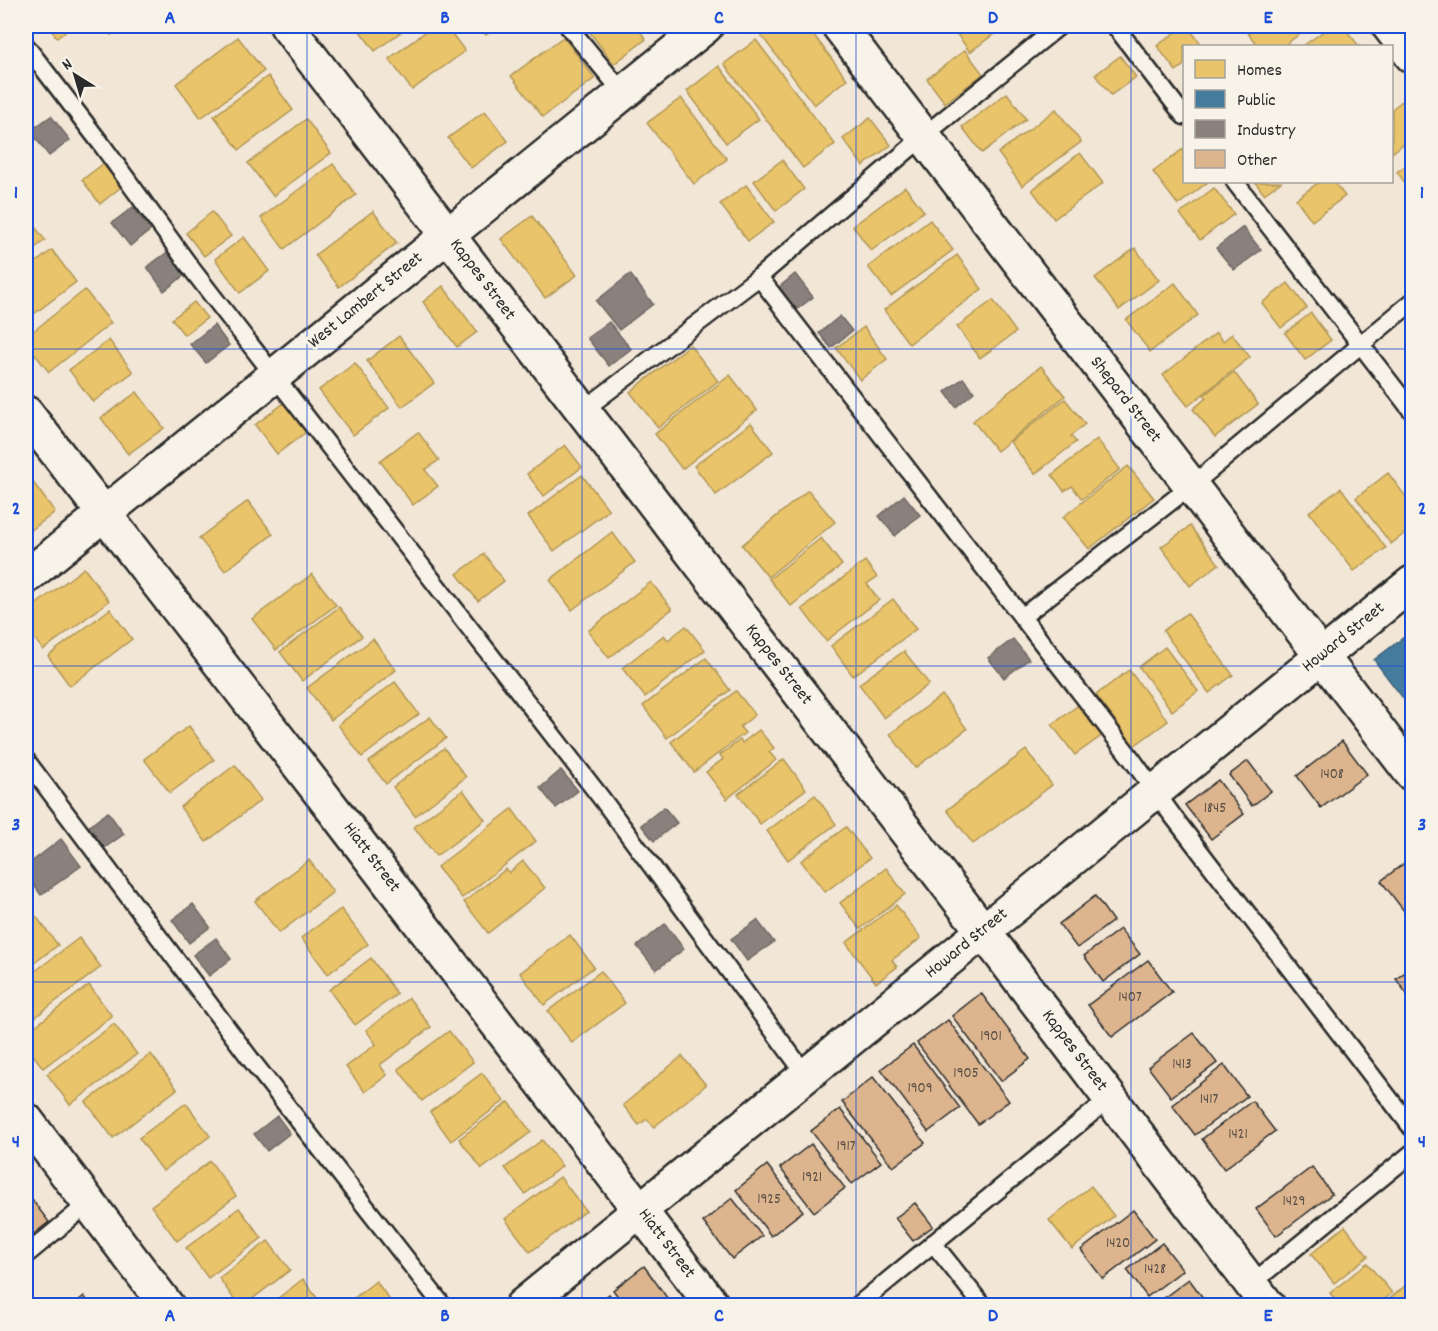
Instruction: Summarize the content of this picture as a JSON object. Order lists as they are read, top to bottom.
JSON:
{
  "streets": {
    "street": [
      "Kappes Street",
      "West Lambert Street",
      "Shepard Street",
      "Howard Street",
      "Hiatt Street"
    ]
  },
  "crossings": [
    ["Kappes Street", "West Lambert Street"],
    ["Kappes Street", "Howard Street"],
    ["West Lambert Street", "Hiatt Street"],
    ["Shepard Street", "Howard Street"],
    ["Howard Street", "Hiatt Street"]
  ],
  "house_numbers": [
    "1408",
    "1845",
    "1407",
    "1901",
    "1413",
    "1905",
    "1909",
    "1417",
    "1421",
    "1917",
    "1921",
    "1925",
    "1429",
    "1420",
    "1428"
  ],
  "legend": [
    "Homes",
    "Public",
    "Industry",
    "Other"
  ],
  "north": "top left",
  "grid": {
    "columns": [
      "A",
      "B",
      "C",
      "D",
      "E"
    ],
    "rows": [
      "1",
      "2",
      "3",
      "4"
    ]
  }
}
